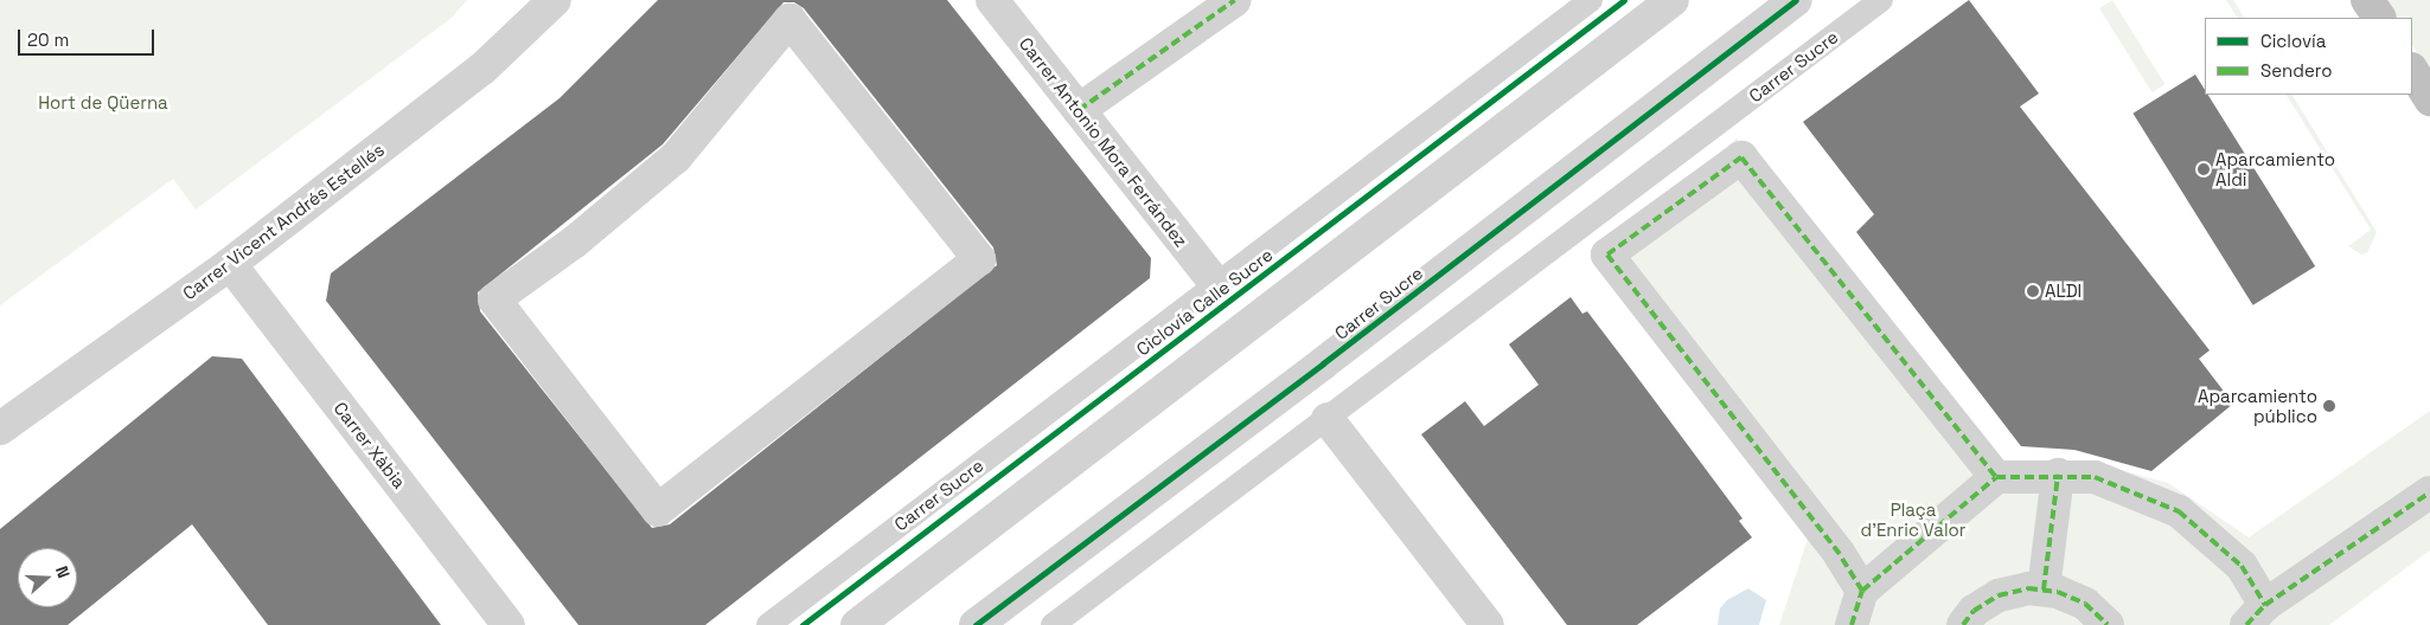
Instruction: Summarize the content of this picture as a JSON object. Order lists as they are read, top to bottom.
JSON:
{
  "streets": {
    "street": [
      "Carrer Sucre",
      "Carrer Antonio Mora Ferrández",
      "Carrer Vicent Andrés Estellés",
      "Carrer Xàbia"
    ],
    "cycle path": ["Ciclovía Calle Sucre"]
  },
  "crossings": [
    ["Carrer Sucre", "Carrer Antonio Mora Ferrández"],
    ["Carrer Vicent Andrés Estellés", "Carrer Xàbia"]
  ],
  "parks": ["Hort de Qüerna", "Plaça d'Enric Valor"],
  "places": ["Aparcamiento Aldi", "ALDI", "Aparcamiento público"],
  "legend": ["Ciclovía", "Sendero"],
  "scale_bar": "20 m",
  "north": "right"
}
